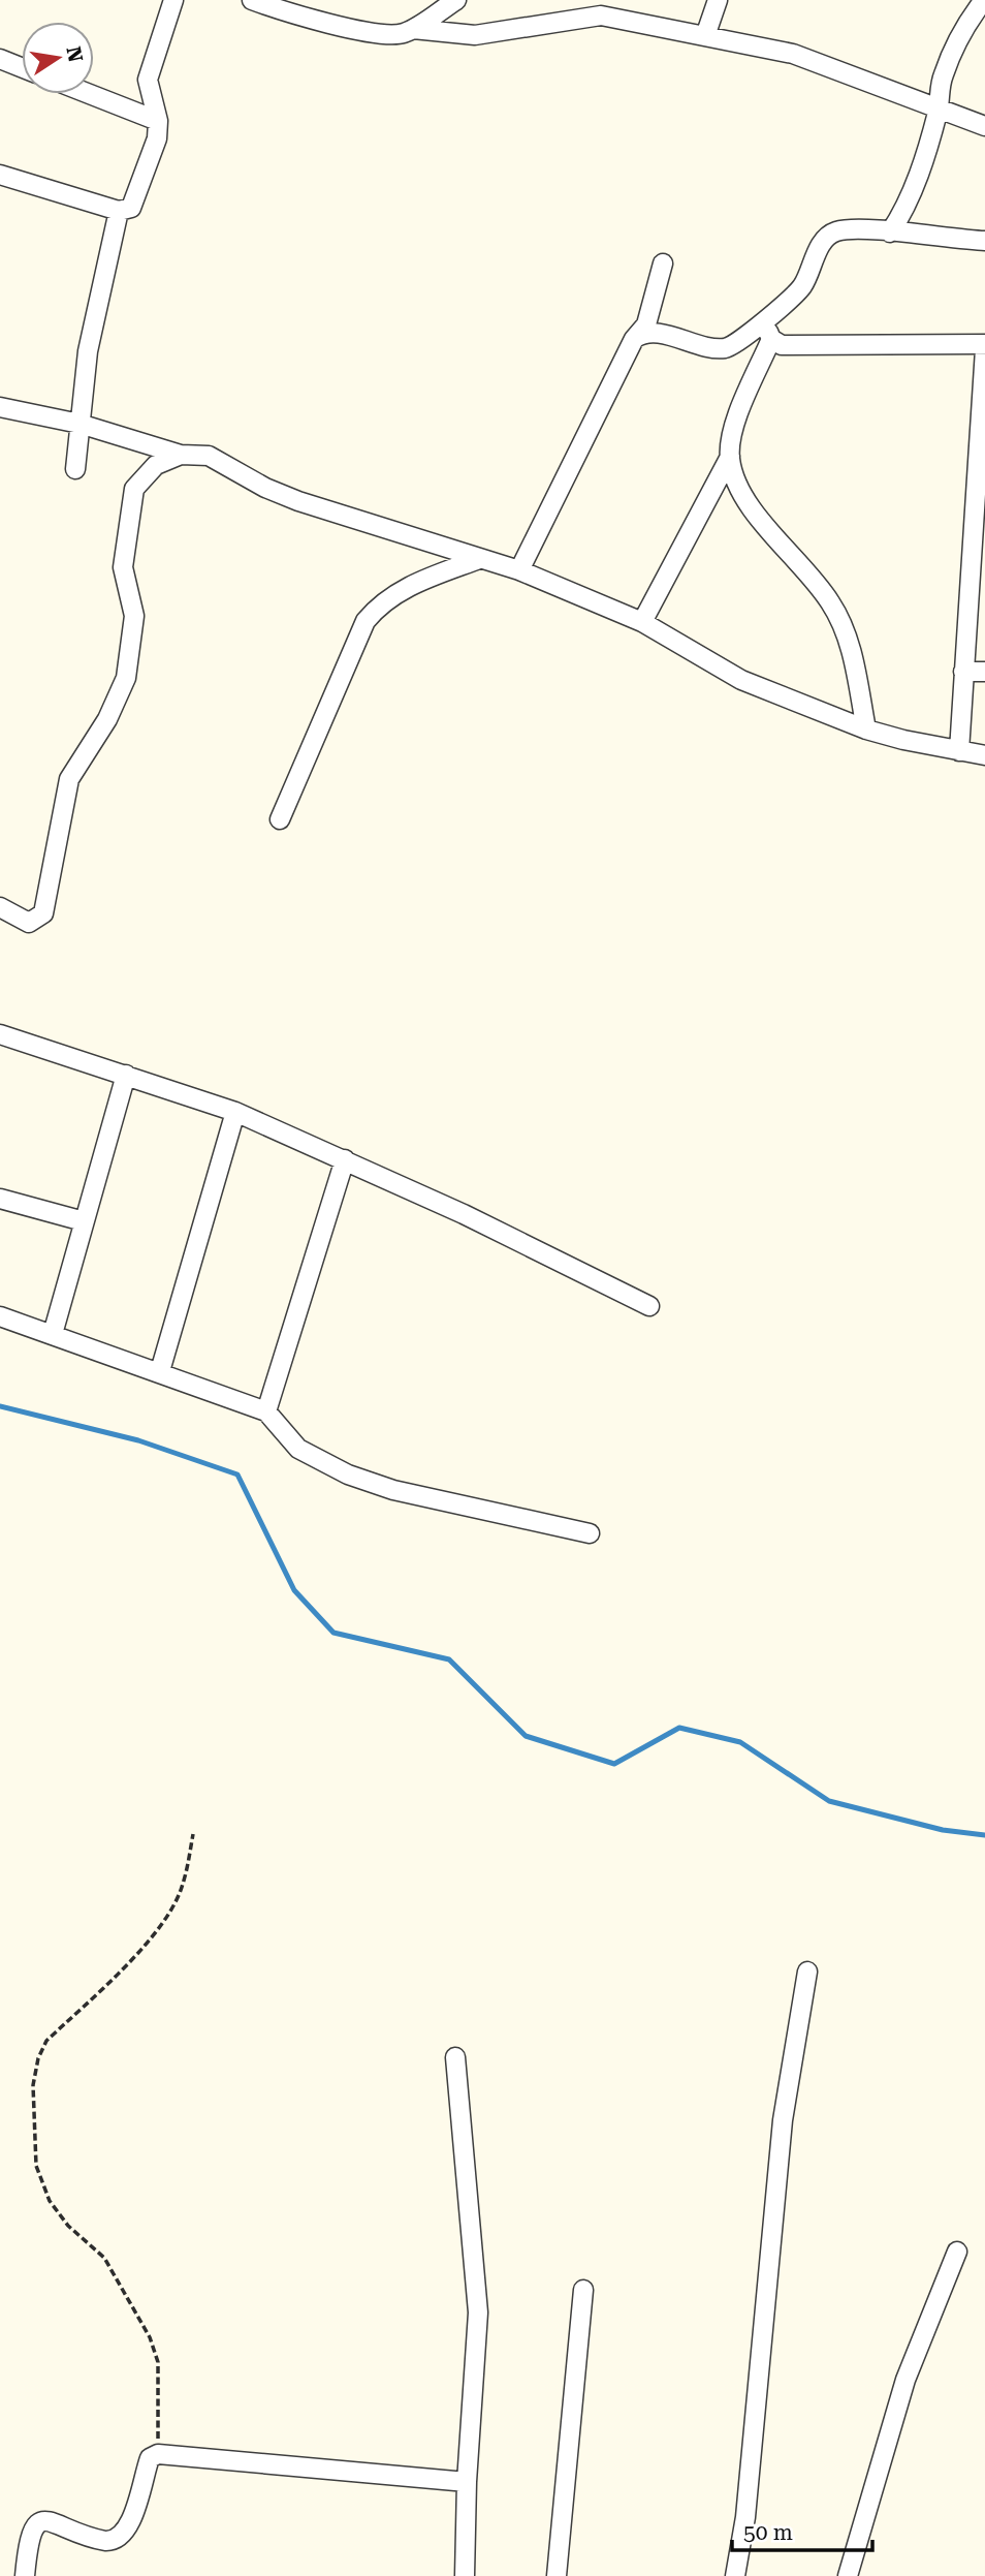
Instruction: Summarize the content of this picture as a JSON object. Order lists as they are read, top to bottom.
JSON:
{
  "scale_bar": "50 m",
  "north": "right"
}
